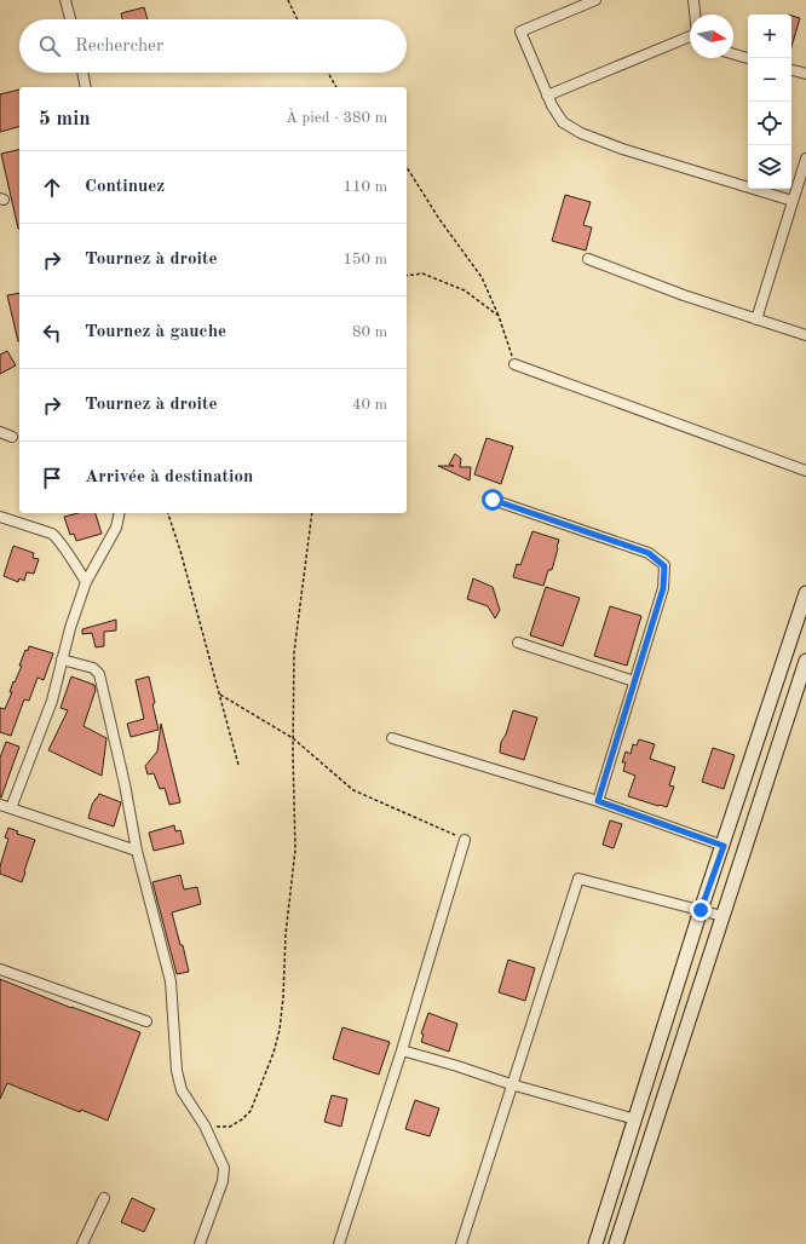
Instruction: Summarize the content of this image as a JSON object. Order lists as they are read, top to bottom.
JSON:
{
  "north": "right",
  "page": {
    "map_buttons": ["+", "−"],
    "search": "Rechercher",
    "heading": ["5 min", "À pied · 380 m"],
    "list": [
      ["Continuez", "110 m"],
      ["Tournez à droite", "150 m"],
      ["Tournez à gauche", "80 m"],
      ["Tournez à droite", "40 m"],
      "Arrivée à destination"
    ]
  }
}
